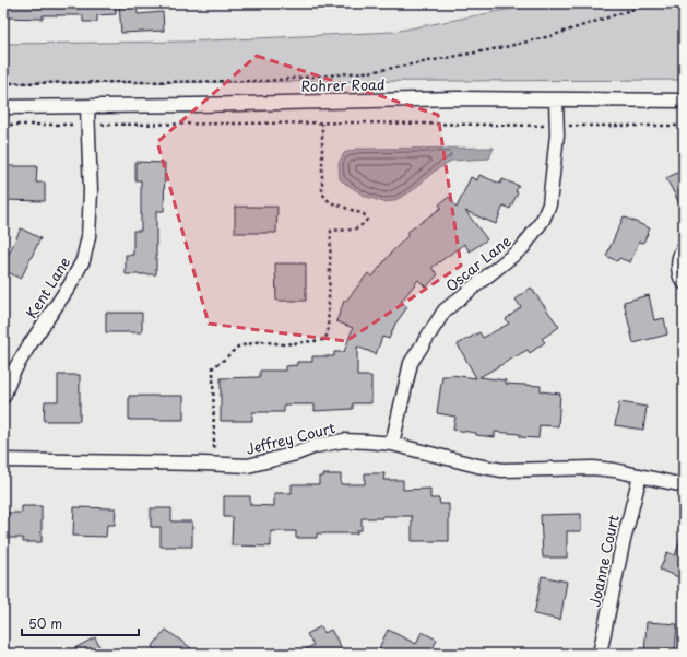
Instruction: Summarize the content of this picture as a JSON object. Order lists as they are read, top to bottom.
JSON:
{
  "streets": {
    "street": [
      "Rohrer Road",
      "Oscar Lane",
      "Kent Lane",
      "Jeffrey Court",
      "Joanne Court"
    ]
  },
  "crossings": [
    ["Rohrer Road", "Oscar Lane"],
    ["Rohrer Road", "Kent Lane"],
    ["Oscar Lane", "Jeffrey Court"],
    ["Jeffrey Court", "Joanne Court"]
  ],
  "scale_bar": "50 m"
}
